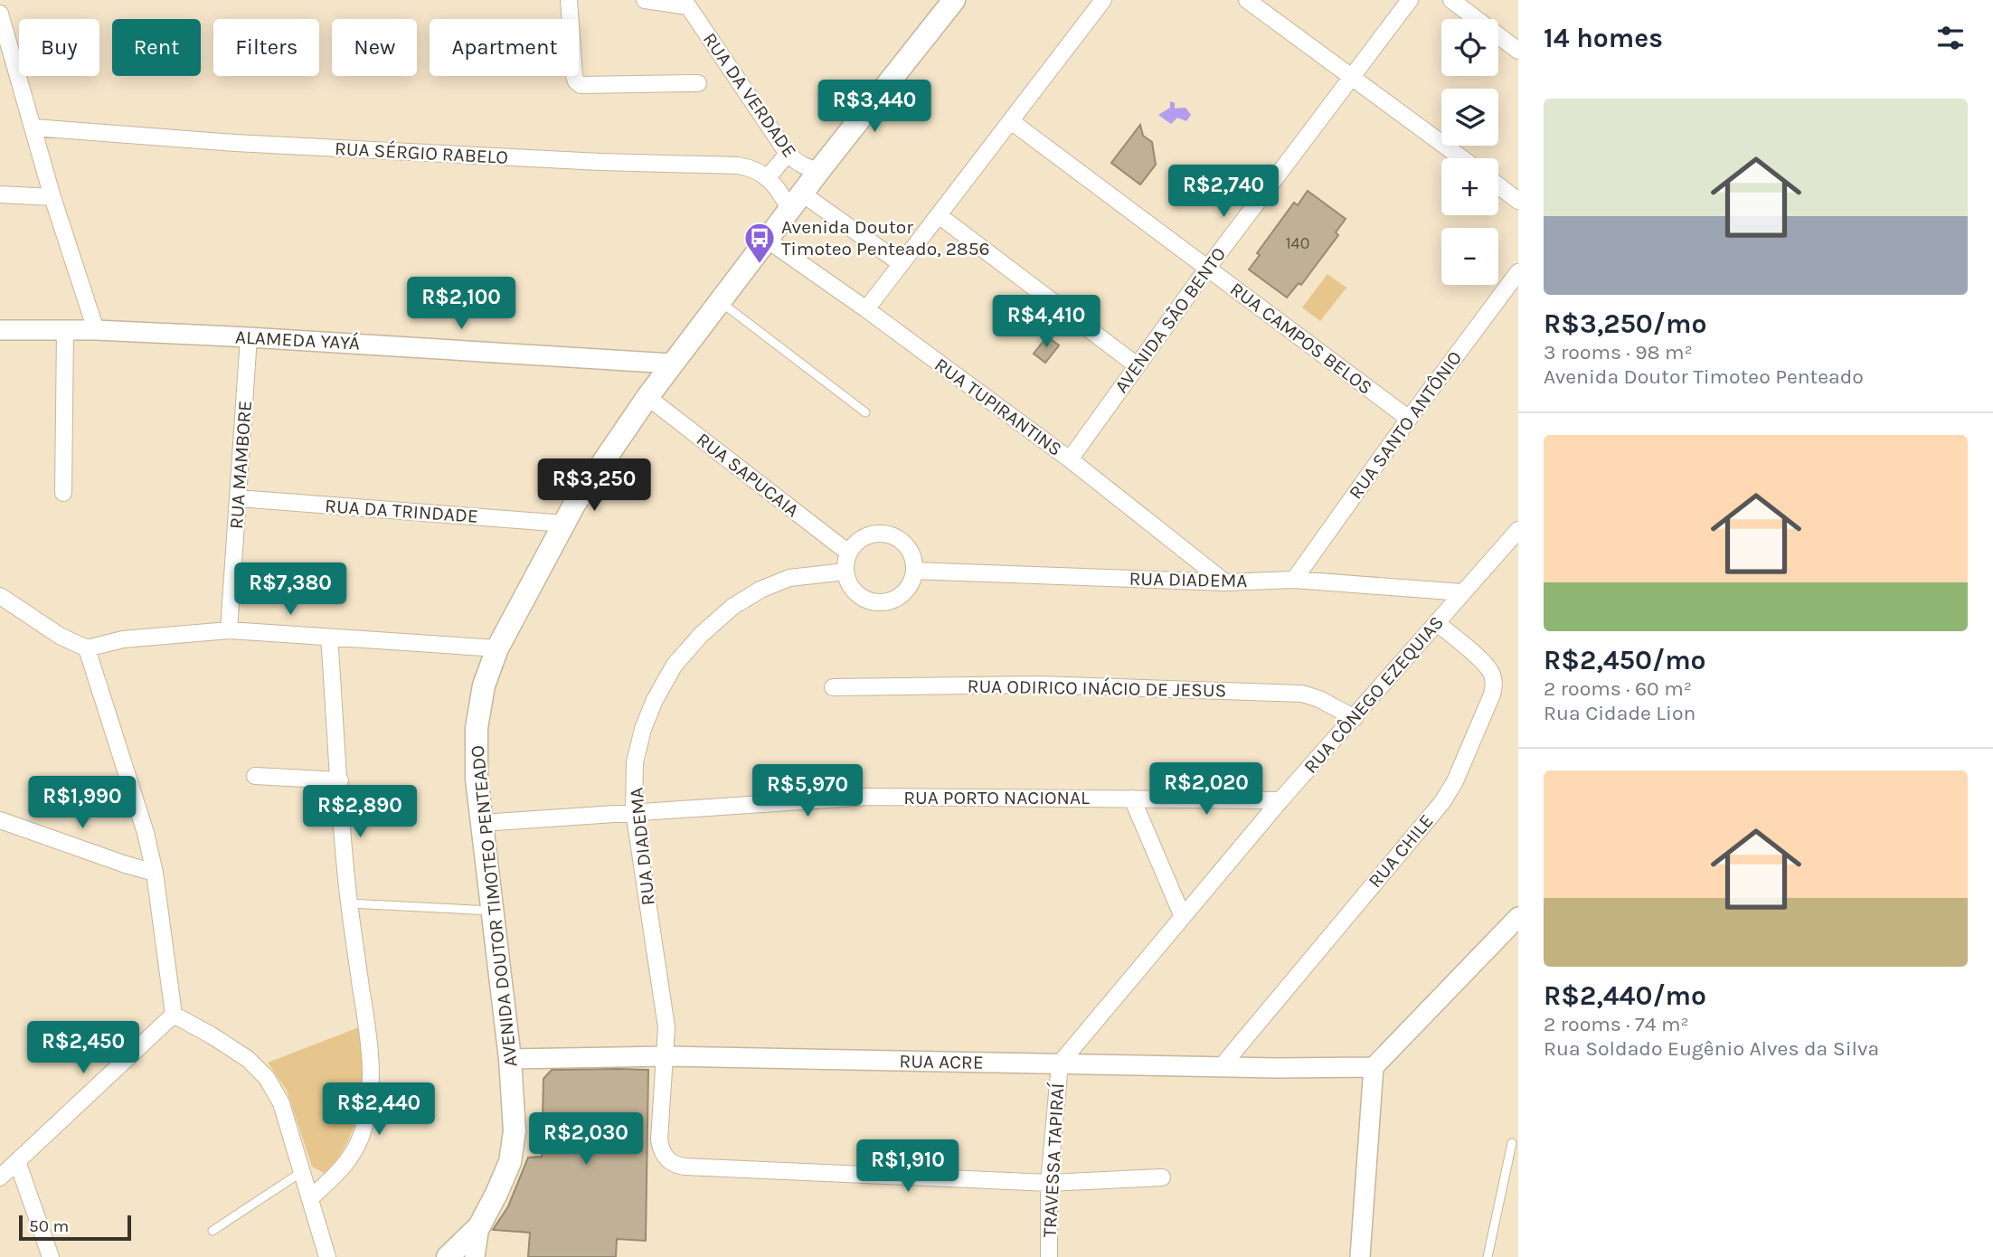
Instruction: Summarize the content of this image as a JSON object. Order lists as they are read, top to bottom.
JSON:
{
  "streets": {
    "main road": ["AVENIDA DOUTOR TIMOTEO PENTEADO"],
    "street": [
      "RUA DA VERDADE",
      "RUA SÉRGIO RABELO",
      "AVENIDA SÃO BENTO",
      "RUA CAMPOS BELOS",
      "ALAMEDA YAYÁ",
      "RUA TUPIRANTINS",
      "RUA SANTO ANTÔNIO",
      "RUA MAMBORE",
      "RUA SAPUCAIA",
      "RUA DA TRINDADE",
      "RUA DIADEMA",
      "RUA ODIRICO INÁCIO DE JESUS",
      "RUA CÔNEGO EZEQUIAS",
      "RUA PORTO NACIONAL",
      "RUA CHILE",
      "RUA ACRE",
      "TRAVESSA TAPIRAÍ"
    ]
  },
  "crossings": [
    ["RUA DA VERDADE", "AVENIDA DOUTOR TIMOTEO PENTEADO"],
    ["AVENIDA SÃO BENTO", "RUA CAMPOS BELOS"],
    ["AVENIDA SÃO BENTO", "RUA TUPIRANTINS"],
    ["RUA CAMPOS BELOS", "RUA SANTO ANTÔNIO"],
    ["ALAMEDA YAYÁ", "RUA MAMBORE"],
    ["ALAMEDA YAYÁ", "AVENIDA DOUTOR TIMOTEO PENTEADO"],
    ["RUA TUPIRANTINS", "RUA DIADEMA"],
    ["RUA TUPIRANTINS", "AVENIDA DOUTOR TIMOTEO PENTEADO"],
    ["RUA SANTO ANTÔNIO", "RUA DIADEMA"],
    ["RUA MAMBORE", "RUA DA TRINDADE"],
    ["RUA SAPUCAIA", "RUA DIADEMA"],
    ["RUA SAPUCAIA", "AVENIDA DOUTOR TIMOTEO PENTEADO"],
    ["RUA DA TRINDADE", "AVENIDA DOUTOR TIMOTEO PENTEADO"],
    ["RUA DIADEMA", "RUA CÔNEGO EZEQUIAS"],
    ["RUA DIADEMA", "RUA PORTO NACIONAL"],
    ["RUA DIADEMA", "RUA ACRE"],
    ["RUA DIADEMA", "TRAVESSA TAPIRAÍ"],
    ["RUA ODIRICO INÁCIO DE JESUS", "RUA CÔNEGO EZEQUIAS"],
    ["RUA CÔNEGO EZEQUIAS", "RUA PORTO NACIONAL"],
    ["RUA CÔNEGO EZEQUIAS", "RUA CHILE"],
    ["RUA CÔNEGO EZEQUIAS", "RUA ACRE"],
    ["RUA CÔNEGO EZEQUIAS", "TRAVESSA TAPIRAÍ"],
    ["RUA PORTO NACIONAL", "AVENIDA DOUTOR TIMOTEO PENTEADO"],
    ["RUA CHILE", "RUA ACRE"],
    ["AVENIDA DOUTOR TIMOTEO PENTEADO", "RUA ACRE"],
    ["RUA ACRE", "TRAVESSA TAPIRAÍ"]
  ],
  "places": {
    "bus stop": ["Avenida Doutor Timoteo Penteado, 2856"]
  },
  "house_numbers": ["140"],
  "scale_bar": "50 m",
  "page": {
    "heading": "14 homes",
    "map_buttons": ["+", "−"],
    "chip": [
      "Buy",
      "Rent",
      "Filters",
      "New",
      "Apartment"
    ],
    "list": [
      {
        "name": "R$3,250/mo",
        "note": "3 rooms · 98 m² · Avenida Doutor Timoteo Penteado"
      },
      {
        "name": "R$2,450/mo",
        "note": "2 rooms · 60 m² · Rua Cidade Lion"
      },
      {
        "name": "R$2,440/mo",
        "note": "2 rooms · 74 m² · Rua Soldado Eugênio Alves da Silva"
      }
    ],
    "price": [
      "R$3,440",
      "R$2,740",
      "R$2,100",
      "R$4,410",
      "R$3,250",
      "R$7,380",
      "R$2,020",
      "R$5,970",
      "R$1,990",
      "R$2,890",
      "R$2,450",
      "R$2,440",
      "R$2,030",
      "R$1,910"
    ],
    "scale": "50 m"
  }
}
